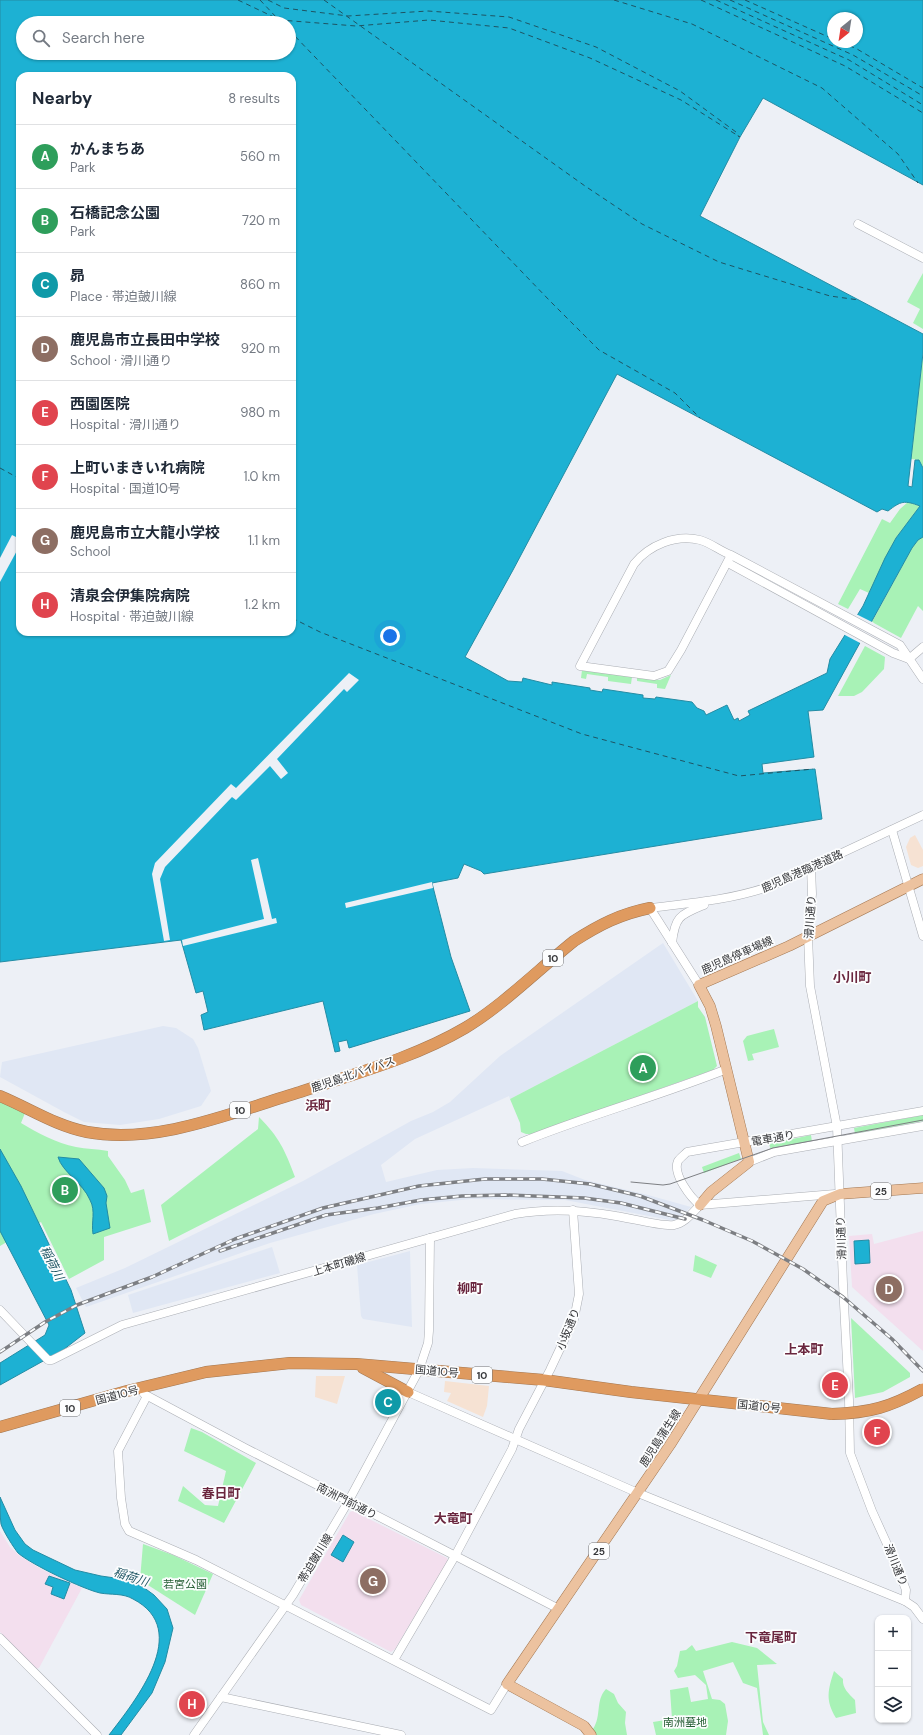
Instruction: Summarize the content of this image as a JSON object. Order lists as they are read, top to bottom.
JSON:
{
  "streets": {
    "highway": ["10", "鹿児島北バイパス", "国道10号"],
    "main road": ["鹿児島停車場線", "25", "鹿児島蒲生線"],
    "street": [
      "鹿児島港臨港道路",
      "滑川通り",
      "電車通り",
      "上本町磯線",
      "小坂通り",
      "南洲門前通り",
      "帯迫皷川線"
    ]
  },
  "crossings": [
    ["鹿児島港臨港道路", "滑川通り"],
    ["鹿児島港臨港道路", "鹿児島北バイパス"],
    ["滑川通り", "鹿児島停車場線"],
    ["滑川通り", "電車通り"],
    ["滑川通り", "鹿児島蒲生線"],
    ["鹿児島停車場線", "電車通り"],
    ["電車通り", "上本町磯線"],
    ["上本町磯線", "小坂通り"],
    ["上本町磯線", "帯迫皷川線"],
    ["小坂通り", "国道10号"],
    ["小坂通り", "南洲門前通り"],
    ["国道10号", "鹿児島蒲生線"],
    ["国道10号", "南洲門前通り"],
    ["国道10号", "帯迫皷川線"],
    ["鹿児島蒲生線", "南洲門前通り"],
    ["南洲門前通り", "帯迫皷川線"]
  ],
  "districts": [
    "小川町",
    "浜町",
    "柳町",
    "上本町",
    "春日町",
    "大竜町",
    "下竜尾町"
  ],
  "water": ["稲荷川"],
  "parks": ["若宮公園", "南洲墓地"],
  "north": "bottom left",
  "page": {
    "search": "Search here",
    "heading": ["Nearby", "8 results"],
    "list": [
      {
        "mark": "A",
        "name": "かんまちあ",
        "note": "Park",
        "value": "560 m"
      },
      {
        "mark": "B",
        "name": "石橋記念公園",
        "note": "Park",
        "value": "720 m"
      },
      {
        "mark": "C",
        "name": "昴",
        "note": "Place · 帯迫皷川線",
        "value": "860 m"
      },
      {
        "mark": "D",
        "name": "鹿児島市立長田中学校",
        "note": "School · 滑川通り",
        "value": "920 m"
      },
      {
        "mark": "E",
        "name": "西園医院",
        "note": "Hospital · 滑川通り",
        "value": "980 m"
      },
      {
        "mark": "F",
        "name": "上町いまきいれ病院",
        "note": "Hospital · 国道10号",
        "value": "1.0 km"
      },
      {
        "mark": "G",
        "name": "鹿児島市立大龍小学校",
        "note": "School",
        "value": "1.1 km"
      },
      {
        "mark": "H",
        "name": "清泉会伊集院病院",
        "note": "Hospital · 帯迫皷川線",
        "value": "1.2 km"
      }
    ],
    "pins": [
      "A",
      "B",
      "D",
      "E",
      "C",
      "F",
      "G",
      "H"
    ],
    "map_buttons": ["+", "−"]
  }
}
